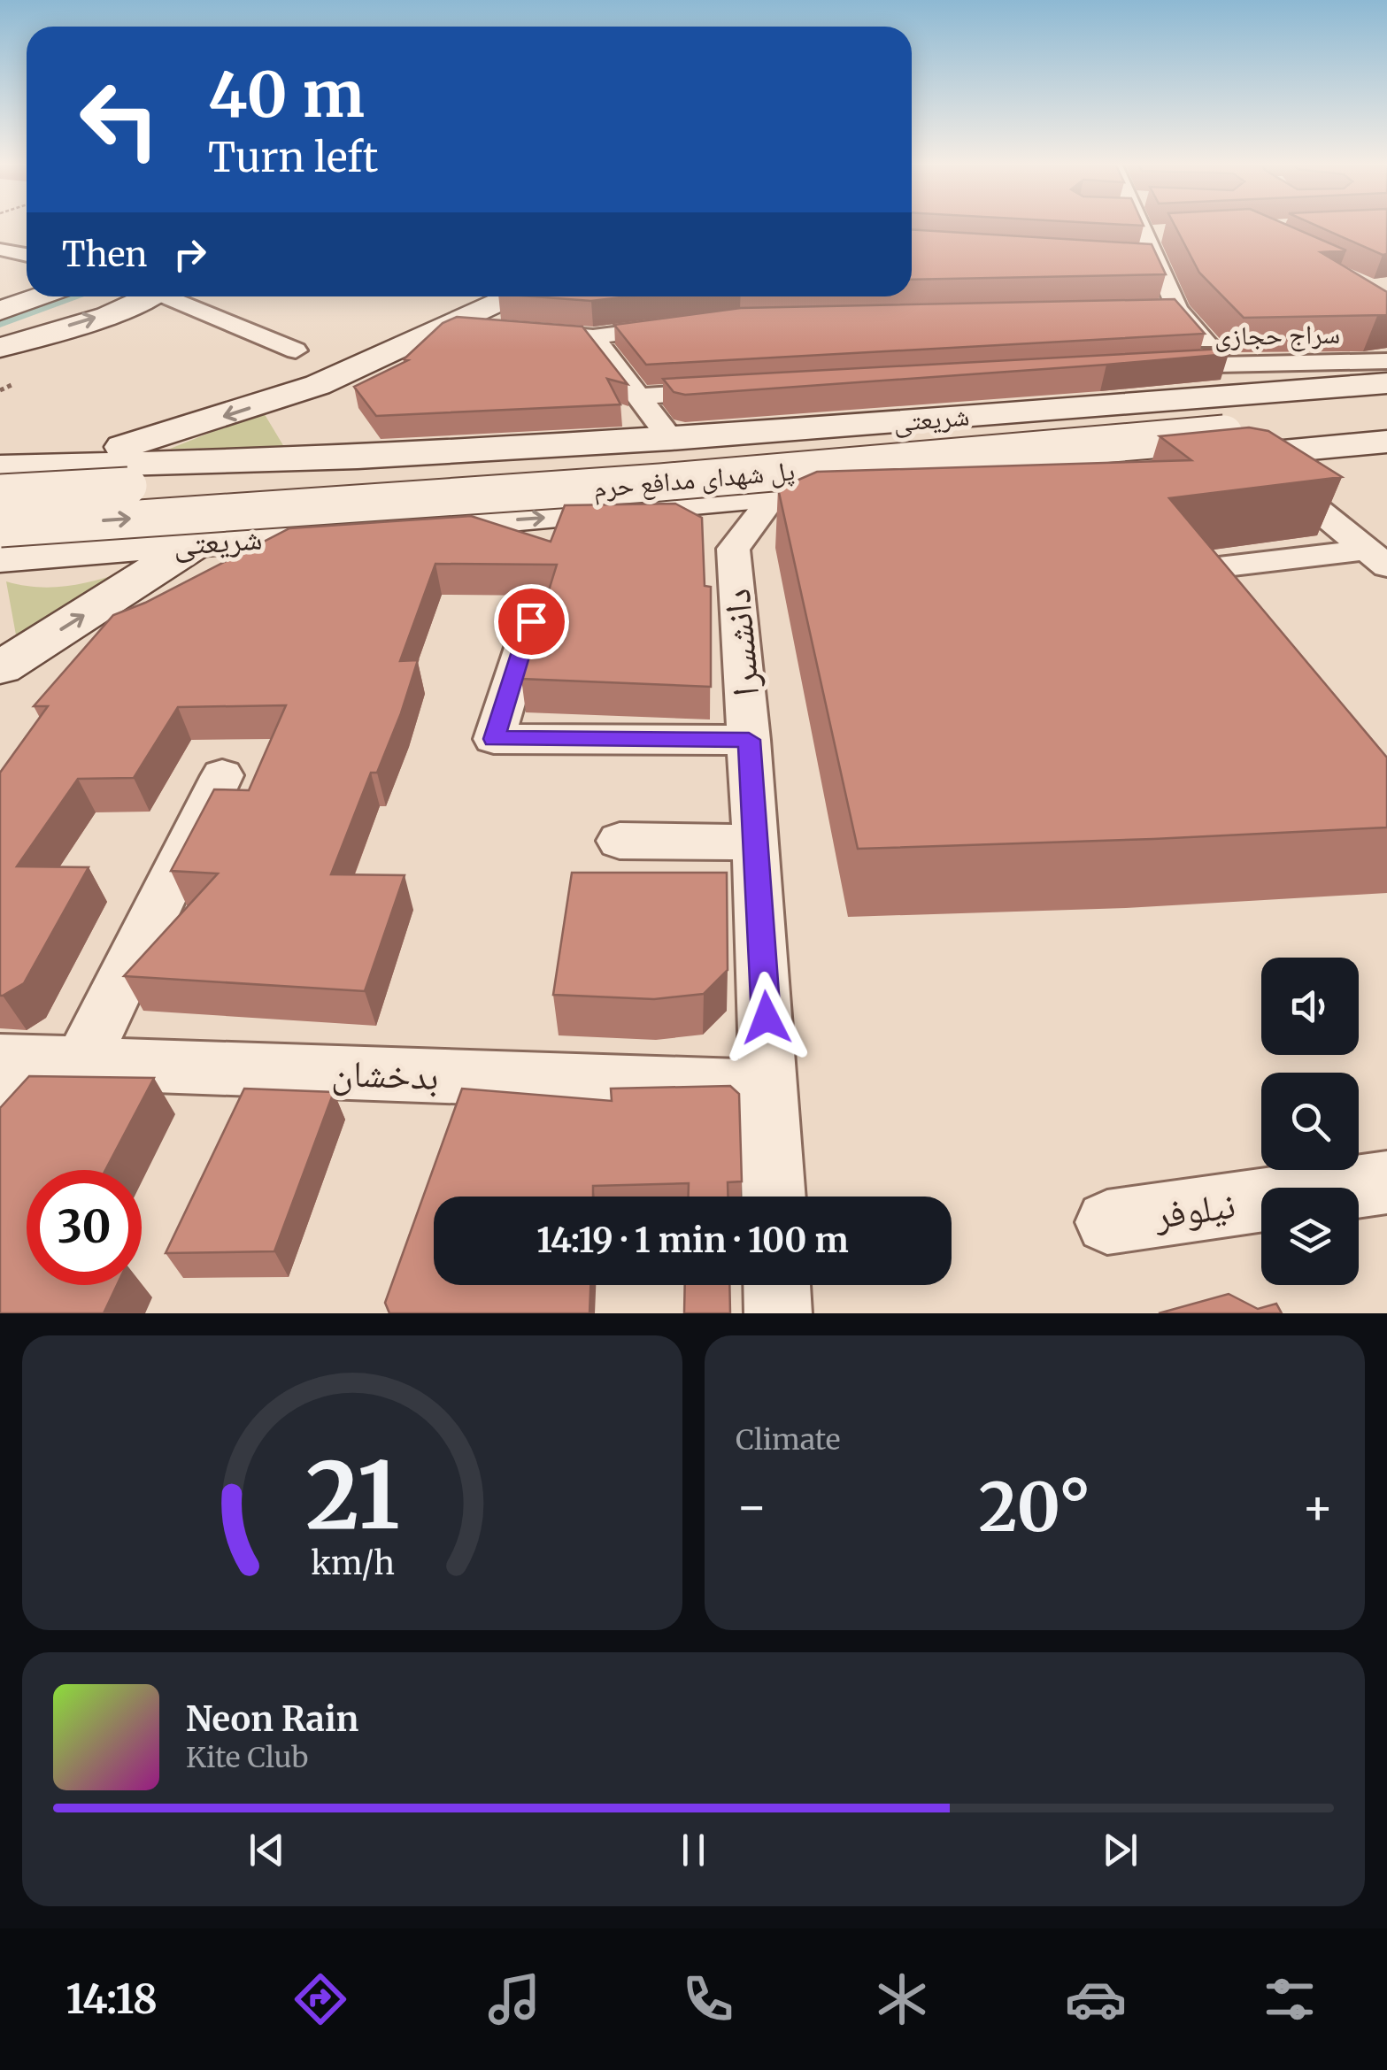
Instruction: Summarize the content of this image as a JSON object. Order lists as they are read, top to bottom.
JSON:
{
  "streets": {
    "main road": ["شریعتی", "پل شهدای مدافع حرم"],
    "street": [
      "سراج حجازی",
      "دانشسرا",
      "بدخشان",
      "نیلوفر"
    ]
  },
  "crossings": [
    ["شریعتی", "پل شهدای مدافع حرم"],
    ["شریعتی", "دانشسرا"],
    ["دانشسرا", "بدخشان"]
  ],
  "page": {
    "turn": ["40 m", "Turn left"],
    "then": "Then",
    "limit": "30",
    "trip": "14:19 · 1 min · 100 m",
    "tile": "Climate",
    "heat": ["−", "20°", "+"],
    "song": ["Neon Rain", "Kite Club"],
    "tabs": "14:18",
    "gauge": ["21", "km/h"]
  }
}
